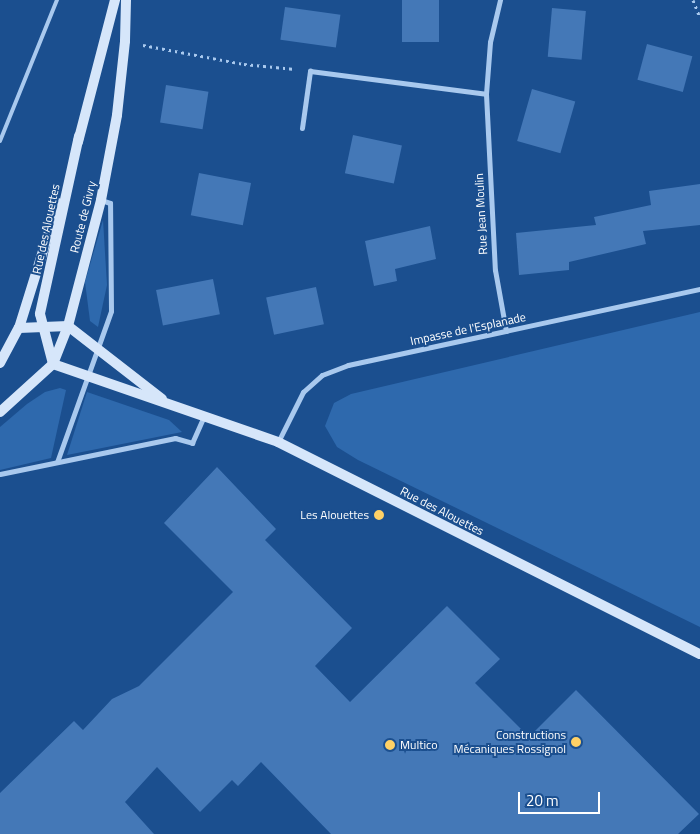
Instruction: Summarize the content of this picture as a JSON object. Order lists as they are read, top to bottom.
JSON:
{
  "streets": {
    "street": [
      "Rue Jean Moulin",
      "Route de Givry",
      "Rue des Alouettes",
      "Impasse de l'Esplanade"
    ]
  },
  "crossings": [
    ["Rue Jean Moulin", "Impasse de l'Esplanade"],
    ["Route de Givry", "Rue des Alouettes"],
    ["Rue des Alouettes", "Impasse de l'Esplanade"]
  ],
  "places": ["Les Alouettes", "Constructions Mécaniques Rossignol", "Multico"],
  "scale_bar": "20 m"
}
